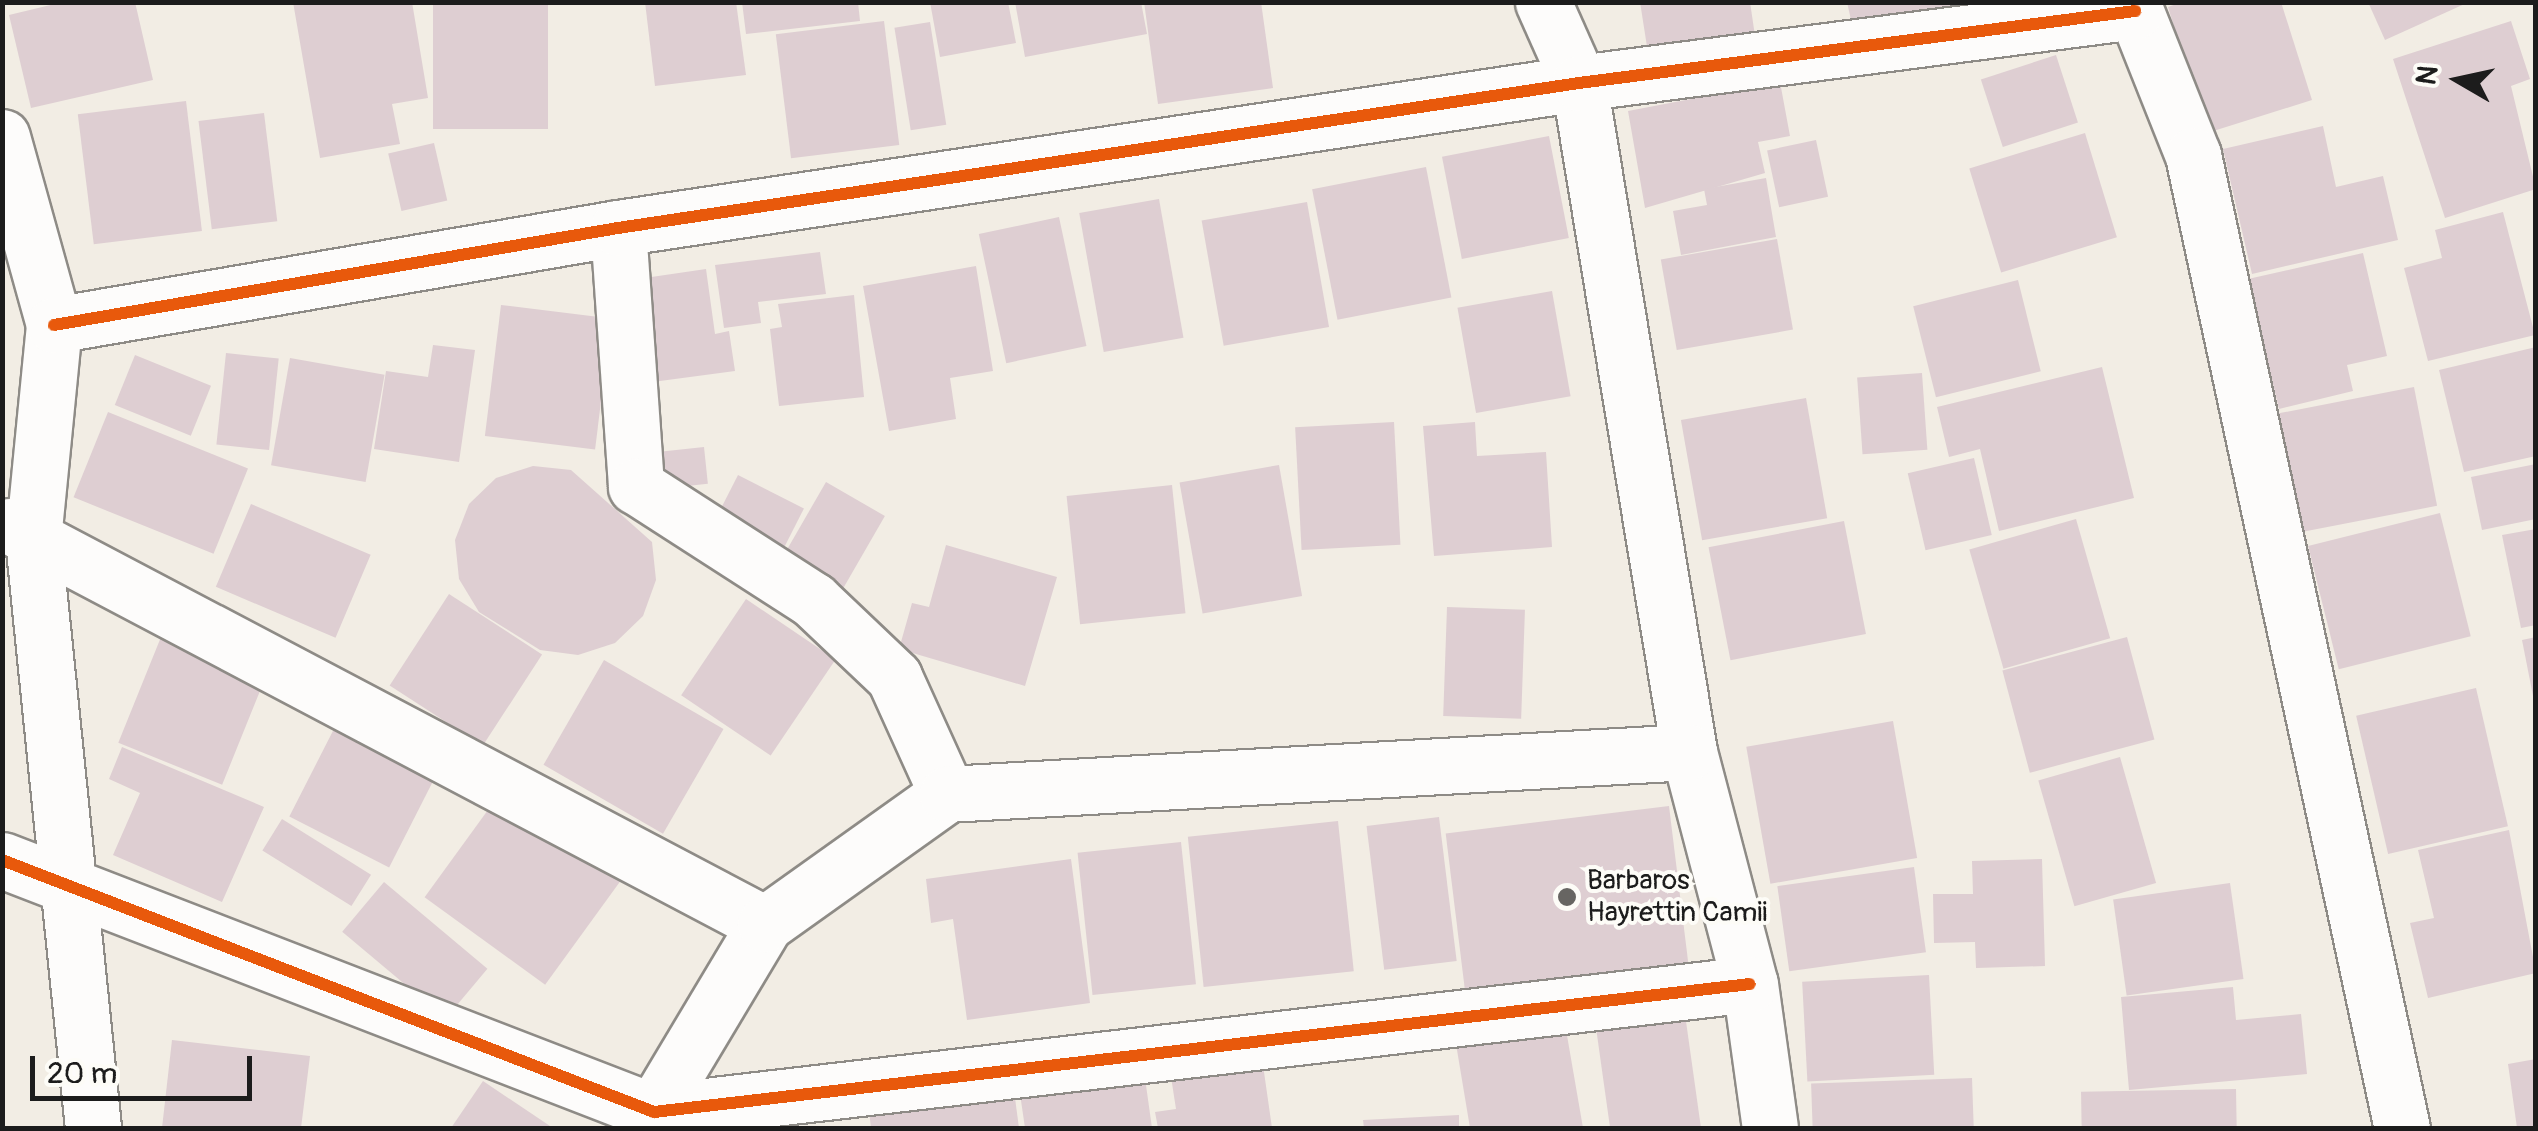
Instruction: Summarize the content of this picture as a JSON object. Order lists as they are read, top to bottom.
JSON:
{
  "places": ["Barbaros Hayrettin Camii"],
  "scale_bar": "20 m",
  "north": "left"
}
